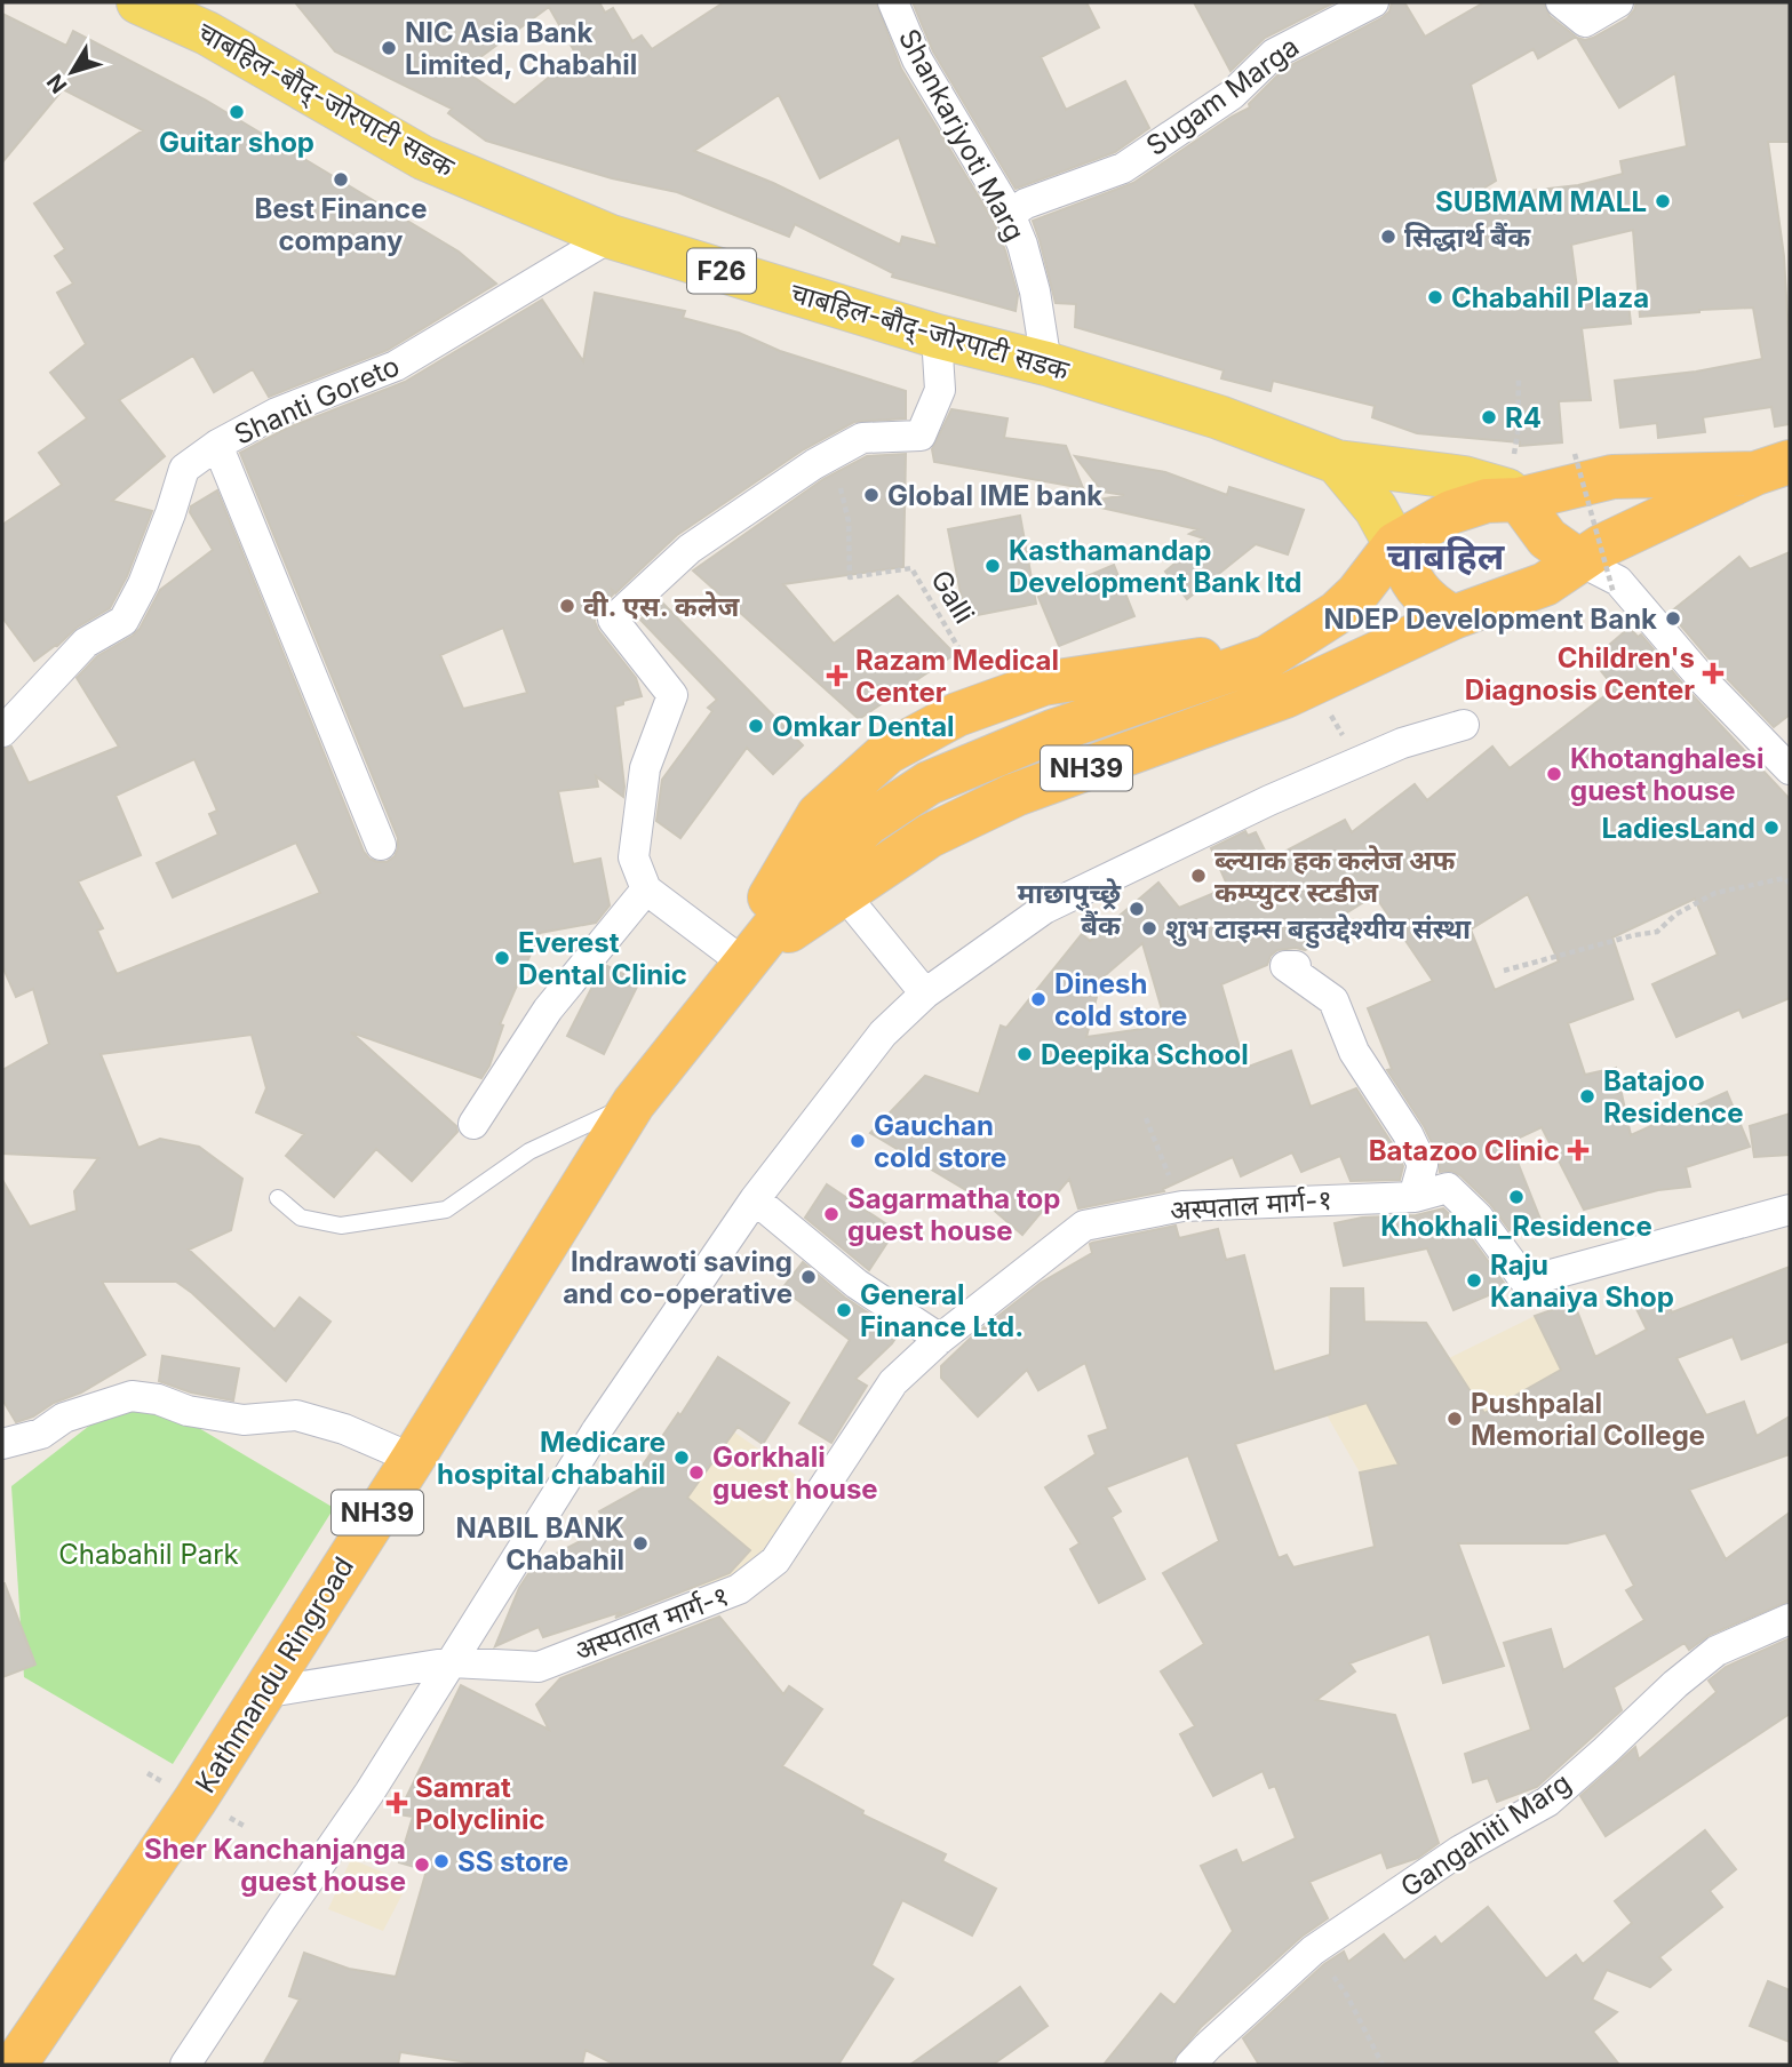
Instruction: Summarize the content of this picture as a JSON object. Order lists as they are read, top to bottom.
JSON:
{
  "streets": {
    "highway": ["NH39", "Kathmandu Ringroad"],
    "main road": ["चाबहिल-बौद्-जोरपाटी सडक", "F26"],
    "street": [
      "Sugam Marga",
      "Shankarjyoti Marg",
      "Shanti Goreto",
      "अस्पताल मार्ग-१",
      "Gangahiti Marg"
    ],
    "path": ["Galli"]
  },
  "crossings": [
    ["Sugam Marga", "Shankarjyoti Marg"],
    ["चाबहिल-बौद्-जोरपाटी सडक", "Shankarjyoti Marg"],
    ["चाबहिल-बौद्-जोरपाटी सडक", "Shanti Goreto"],
    ["चाबहिल-बौद्-जोरपाटी सडक", "Kathmandu Ringroad"],
    ["अस्पताल मार्ग-१", "Kathmandu Ringroad"]
  ],
  "districts": ["चाबहिल"],
  "parks": ["Chabahil Park"],
  "places": {
    "other": [
      "NIC Asia Bank Limited, Chabahil",
      "Guitar shop",
      "Best Finance company",
      "SUBMAM MALL",
      "सिद्धार्थ बैंक",
      "Chabahil Plaza",
      "R4",
      "Global IME bank",
      "Kasthamandap Development Bank ltd",
      "वी. एस. कलेज",
      "NDEP Development Bank",
      "Omkar Dental",
      "Khotanghalesi guest house",
      "LadiesLand",
      "ब्ल्याक हक कलेज अफ कम्प्युटर स्टडीज",
      "माछापुच्छ्रे बैंक",
      "शुभ टाइम्स बहुउद्देश्यीय संस्था",
      "Everest Dental Clinic",
      "Dinesh cold store",
      "Deepika School",
      "Batajoo Residence",
      "Gauchan cold store",
      "Khokhali_Residence",
      "Sagarmatha top guest house",
      "Indrawoti saving and co-operative",
      "Raju Kanaiya Shop",
      "General Finance Ltd.",
      "Pushpalal Memorial College",
      "Medicare hospital chabahil",
      "Gorkhali guest house",
      "NABIL BANK Chabahil",
      "SS store",
      "Sher Kanchanjanga guest house"
    ],
    "health": [
      "Children's Diagnosis Center",
      "Razam Medical Center",
      "Batazoo Clinic",
      "Samrat Polyclinic"
    ]
  },
  "north": "bottom left"
}
